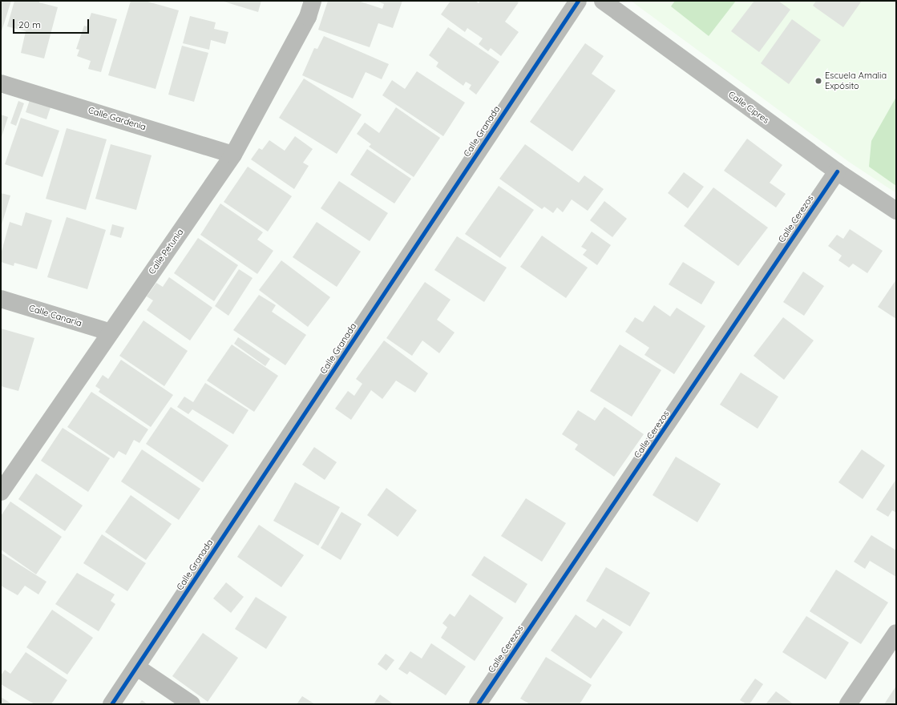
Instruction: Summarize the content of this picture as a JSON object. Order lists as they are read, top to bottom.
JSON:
{
  "streets": {
    "street": [
      "Calle Cipres",
      "Calle Gardenia",
      "Calle Granada",
      "Calle Cerezos",
      "Calle Petunia",
      "Calle Canaria"
    ]
  },
  "crossings": [
    ["Calle Cipres", "Calle Cerezos"],
    ["Calle Gardenia", "Calle Petunia"],
    ["Calle Petunia", "Calle Canaria"]
  ],
  "places": ["Escuela Amalia Expósito"],
  "scale_bar": "20 m"
}
